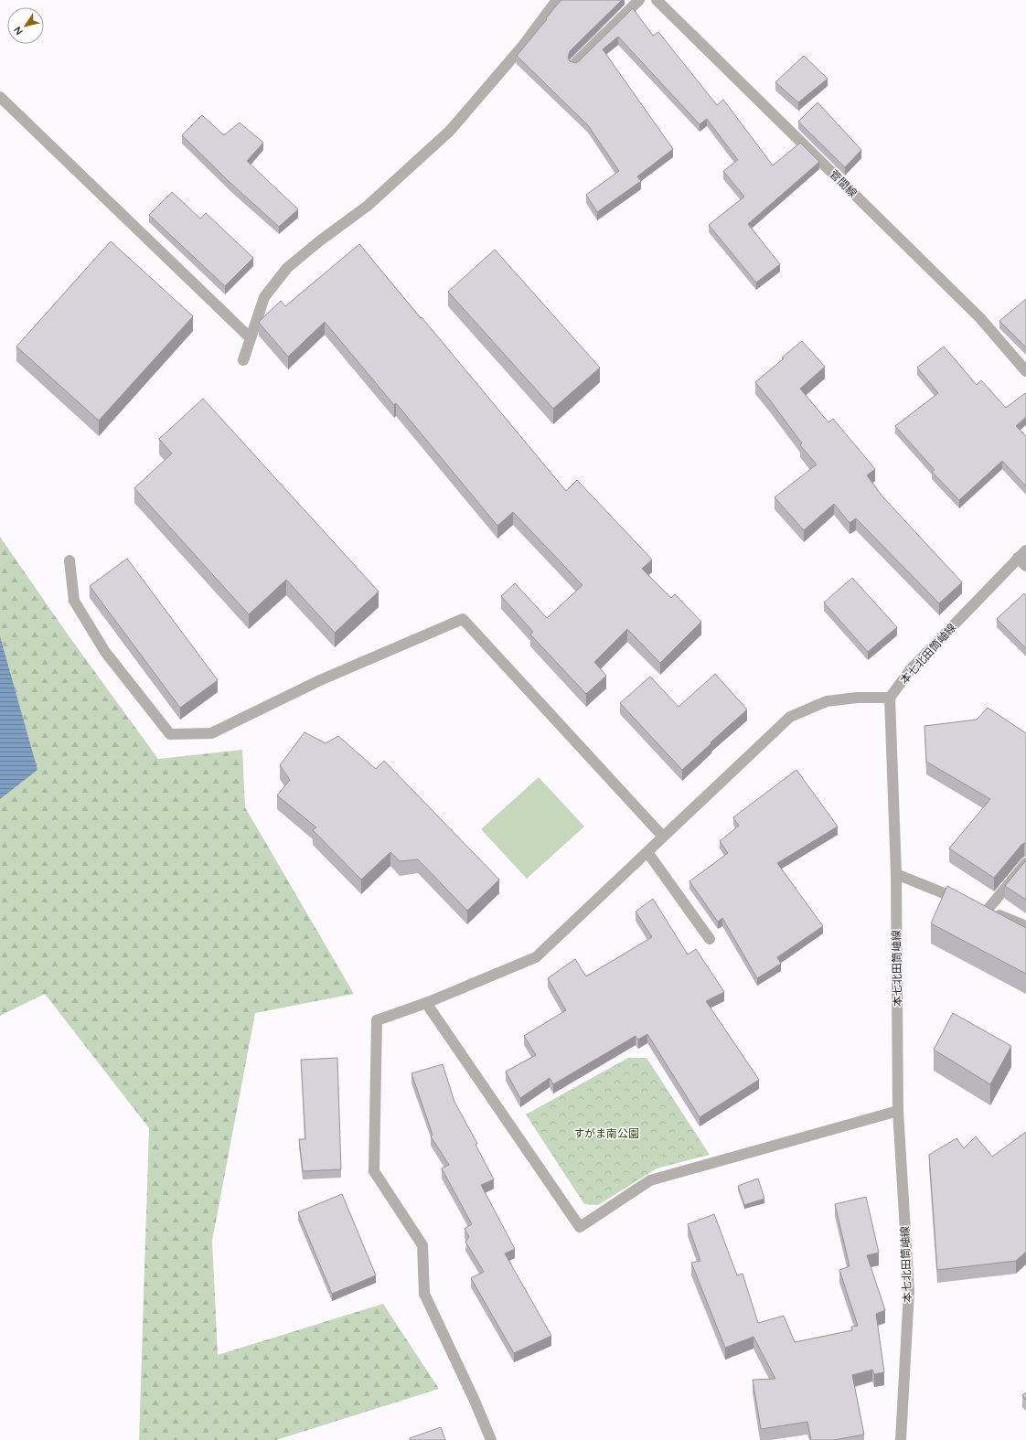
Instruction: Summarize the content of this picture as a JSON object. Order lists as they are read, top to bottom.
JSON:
{
  "streets": {
    "street": ["菅間線", "本七北田筒岫線"]
  },
  "parks": ["すがま南公園"],
  "north": "bottom left"
}
